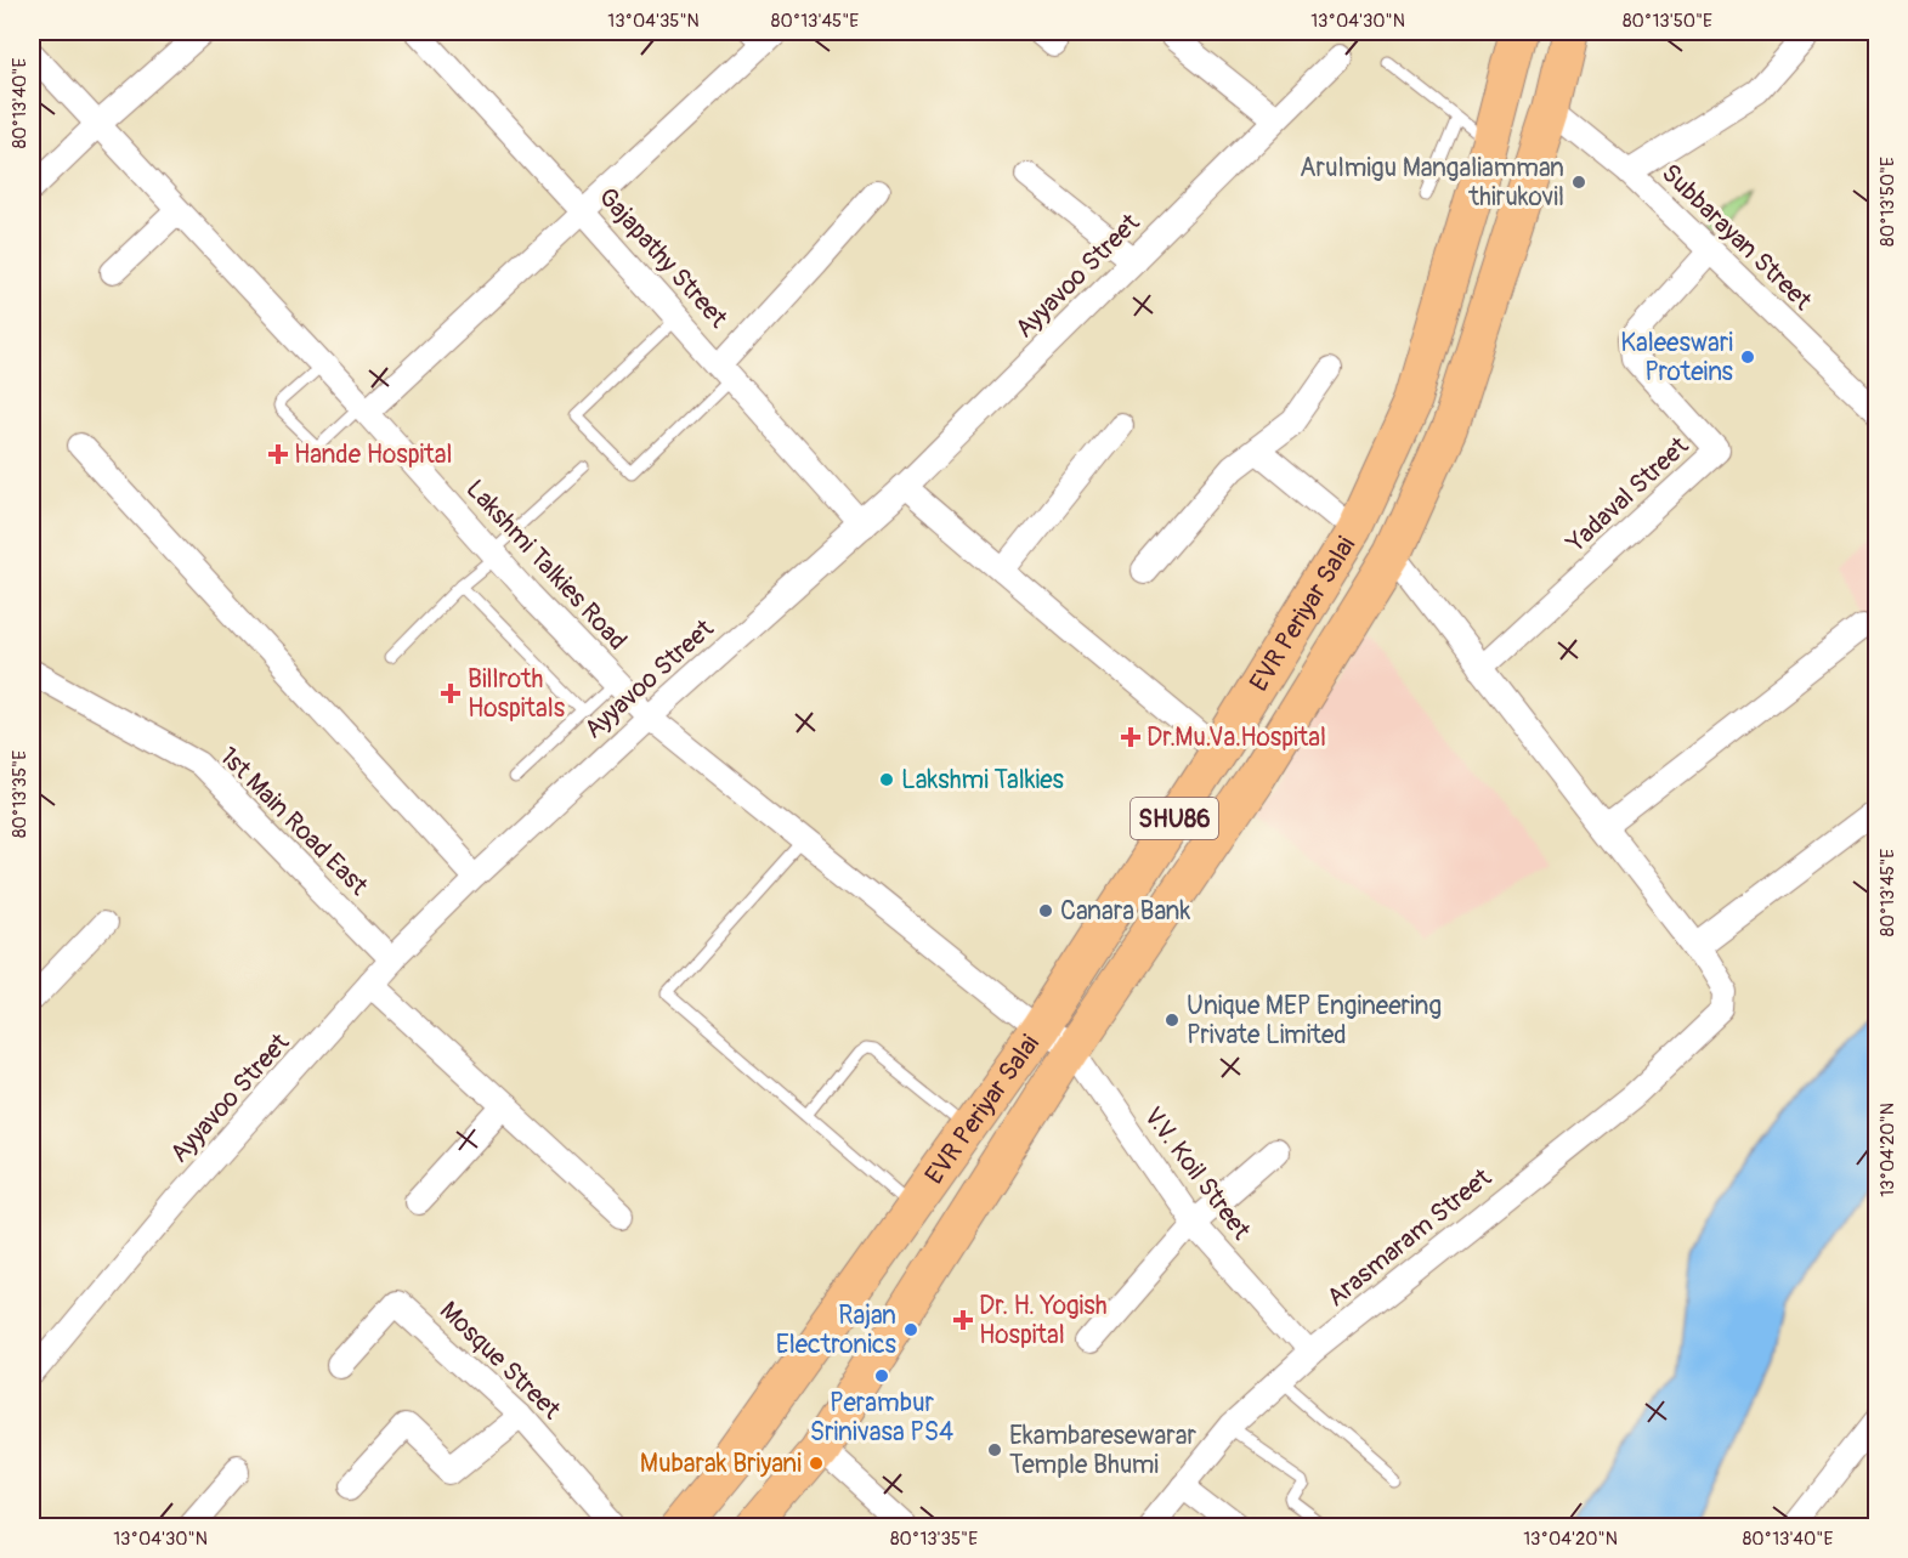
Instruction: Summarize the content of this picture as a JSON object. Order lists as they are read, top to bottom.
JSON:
{
  "streets": {
    "main road": ["EVR Periyar Salai", "SHU86"],
    "street": [
      "Subbarayan Street",
      "Gajapathy Street",
      "Ayyavoo Street",
      "Yadaval Street",
      "Lakshmi Talkies Road",
      "1st Main Road East",
      "V.V. Koil Street",
      "Arasmaram Street",
      "Mosque Street"
    ]
  },
  "crossings": [
    ["Subbarayan Street", "Yadaval Street"],
    ["Subbarayan Street", "EVR Periyar Salai"],
    ["Gajapathy Street", "Ayyavoo Street"],
    ["Ayyavoo Street", "Lakshmi Talkies Road"],
    ["Ayyavoo Street", "1st Main Road East"],
    ["Lakshmi Talkies Road", "EVR Periyar Salai"],
    ["Lakshmi Talkies Road", "V.V. Koil Street"],
    ["EVR Periyar Salai", "V.V. Koil Street"],
    ["V.V. Koil Street", "Arasmaram Street"]
  ],
  "places": {
    "other": [
      "Arulmigu Mangaliamman thirukovil",
      "Kaleeswari Proteins",
      "Lakshmi Talkies",
      "Canara Bank",
      "Unique MEP Engineering Private Limited",
      "Rajan Electronics",
      "Perambur Srinivasa PS4",
      "Ekambaresewarar Temple Bhumi",
      "Mubarak Briyani"
    ],
    "health": [
      "Hande Hospital",
      "Billroth Hospitals",
      "Dr.Mu.Va.Hospital",
      "Dr. H. Yogish Hospital"
    ]
  },
  "coordinates": [
    "13°04'35\"N",
    "80°13'45\"E",
    "13°04'30\"N",
    "80°13'50\"E",
    "80°13'40\"E",
    "80°13'35\"E",
    "13°04'20\"N"
  ]
}
